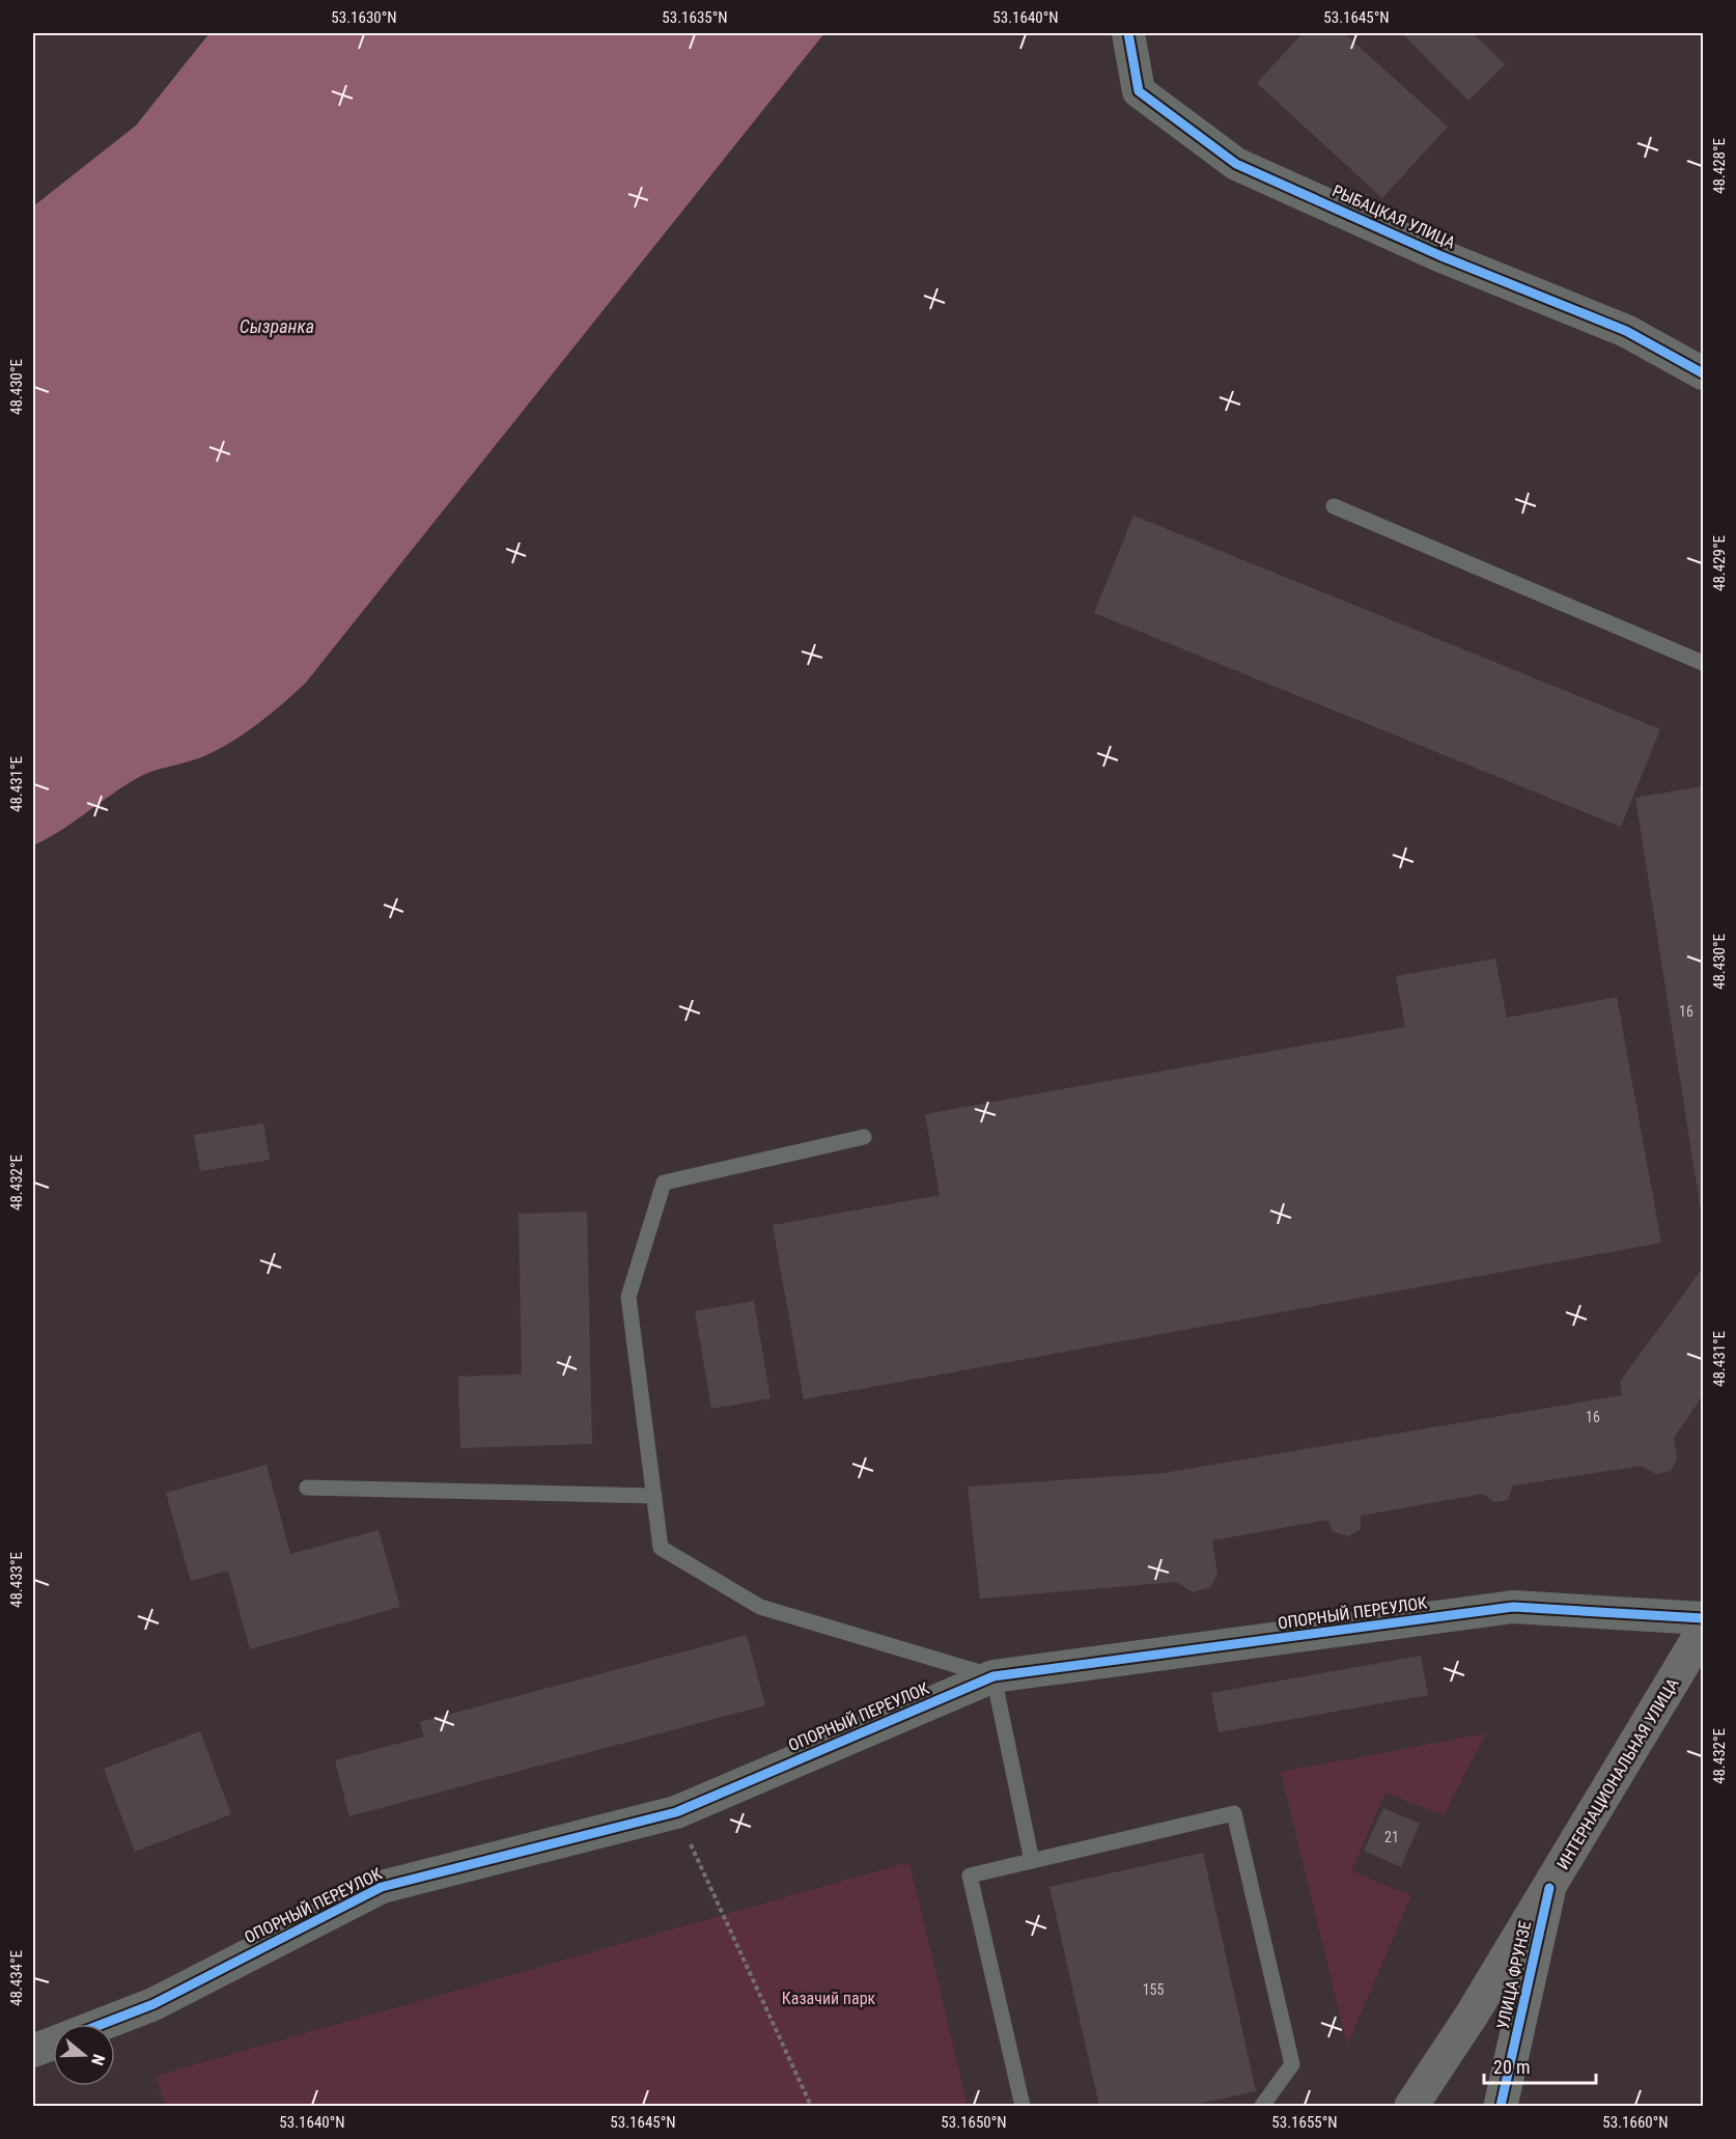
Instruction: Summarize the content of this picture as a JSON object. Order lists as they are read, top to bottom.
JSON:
{
  "streets": {
    "main road": ["ИНТЕРНАЦИОНАЛЬНАЯ УЛИЦА"],
    "street": ["РЫБАЦКАЯ УЛИЦА", "ОПОРНЫЙ ПЕРЕУЛОК", "УЛИЦА ФРУНЗЕ"]
  },
  "crossings": [
    ["ИНТЕРНАЦИОНАЛЬНАЯ УЛИЦА", "УЛИЦА ФРУНЗЕ"]
  ],
  "water": ["Сызранка"],
  "parks": ["Казачий парк"],
  "house_numbers": [
    "16",
    "16",
    "21",
    "155"
  ],
  "scale_bar": "20 m",
  "north": "right",
  "coordinates": [
    "53.1630°N",
    "53.1635°N",
    "53.1640°N",
    "53.1645°N",
    "48.428°E",
    "48.430°E",
    "48.429°E",
    "48.431°E",
    "48.432°E",
    "48.433°E",
    "48.434°E",
    "53.1650°N",
    "53.1655°N",
    "53.1660°N"
  ]
}
